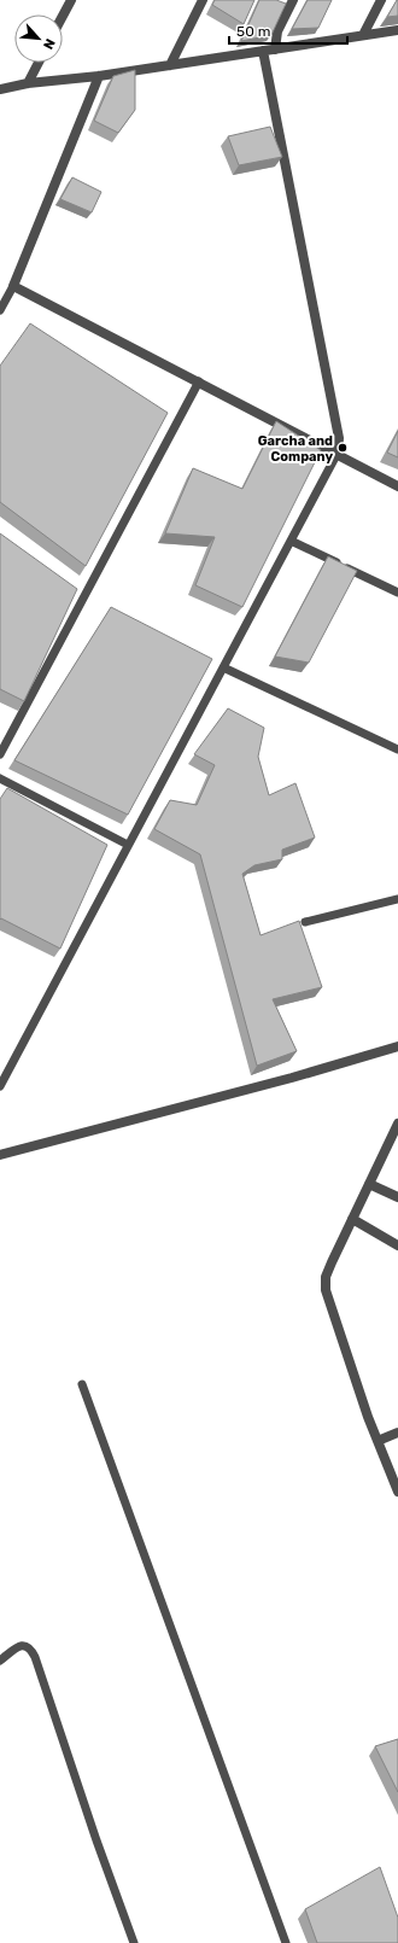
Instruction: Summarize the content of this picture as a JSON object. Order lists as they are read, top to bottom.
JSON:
{
  "places": ["Garcha and Company"],
  "scale_bar": "50 m",
  "north": "bottom right"
}
